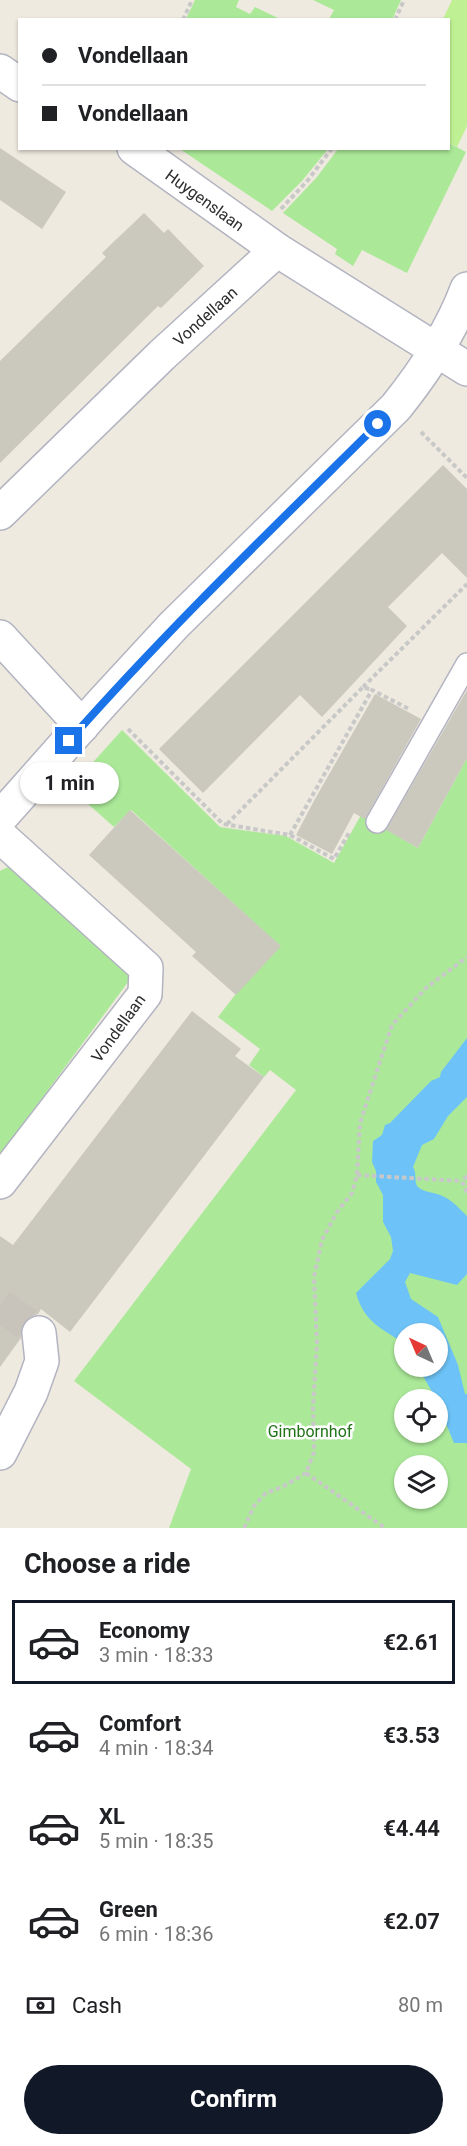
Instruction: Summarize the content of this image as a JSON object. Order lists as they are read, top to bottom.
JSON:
{
  "streets": {
    "street": ["Huygenslaan", "Vondellaan"]
  },
  "crossings": [
    ["Huygenslaan", "Vondellaan"]
  ],
  "parks": ["Gimbornhof"],
  "north": "top left",
  "page": {
    "banner": ["Vondellaan", "Vondellaan"],
    "bubble": "1 min",
    "heading": "Choose a ride",
    "list": [
      {
        "name": "Economy",
        "note": "3 min · 18:33",
        "value": "€2.61"
      },
      {
        "name": "Comfort",
        "note": "4 min · 18:34",
        "value": "€3.53"
      },
      {
        "name": "XL",
        "note": "5 min · 18:35",
        "value": "€4.44"
      },
      {
        "name": "Green",
        "note": "6 min · 18:36",
        "value": "€2.07"
      }
    ],
    "pay": ["Cash", "80 m"],
    "buttons": "Confirm"
  }
}
